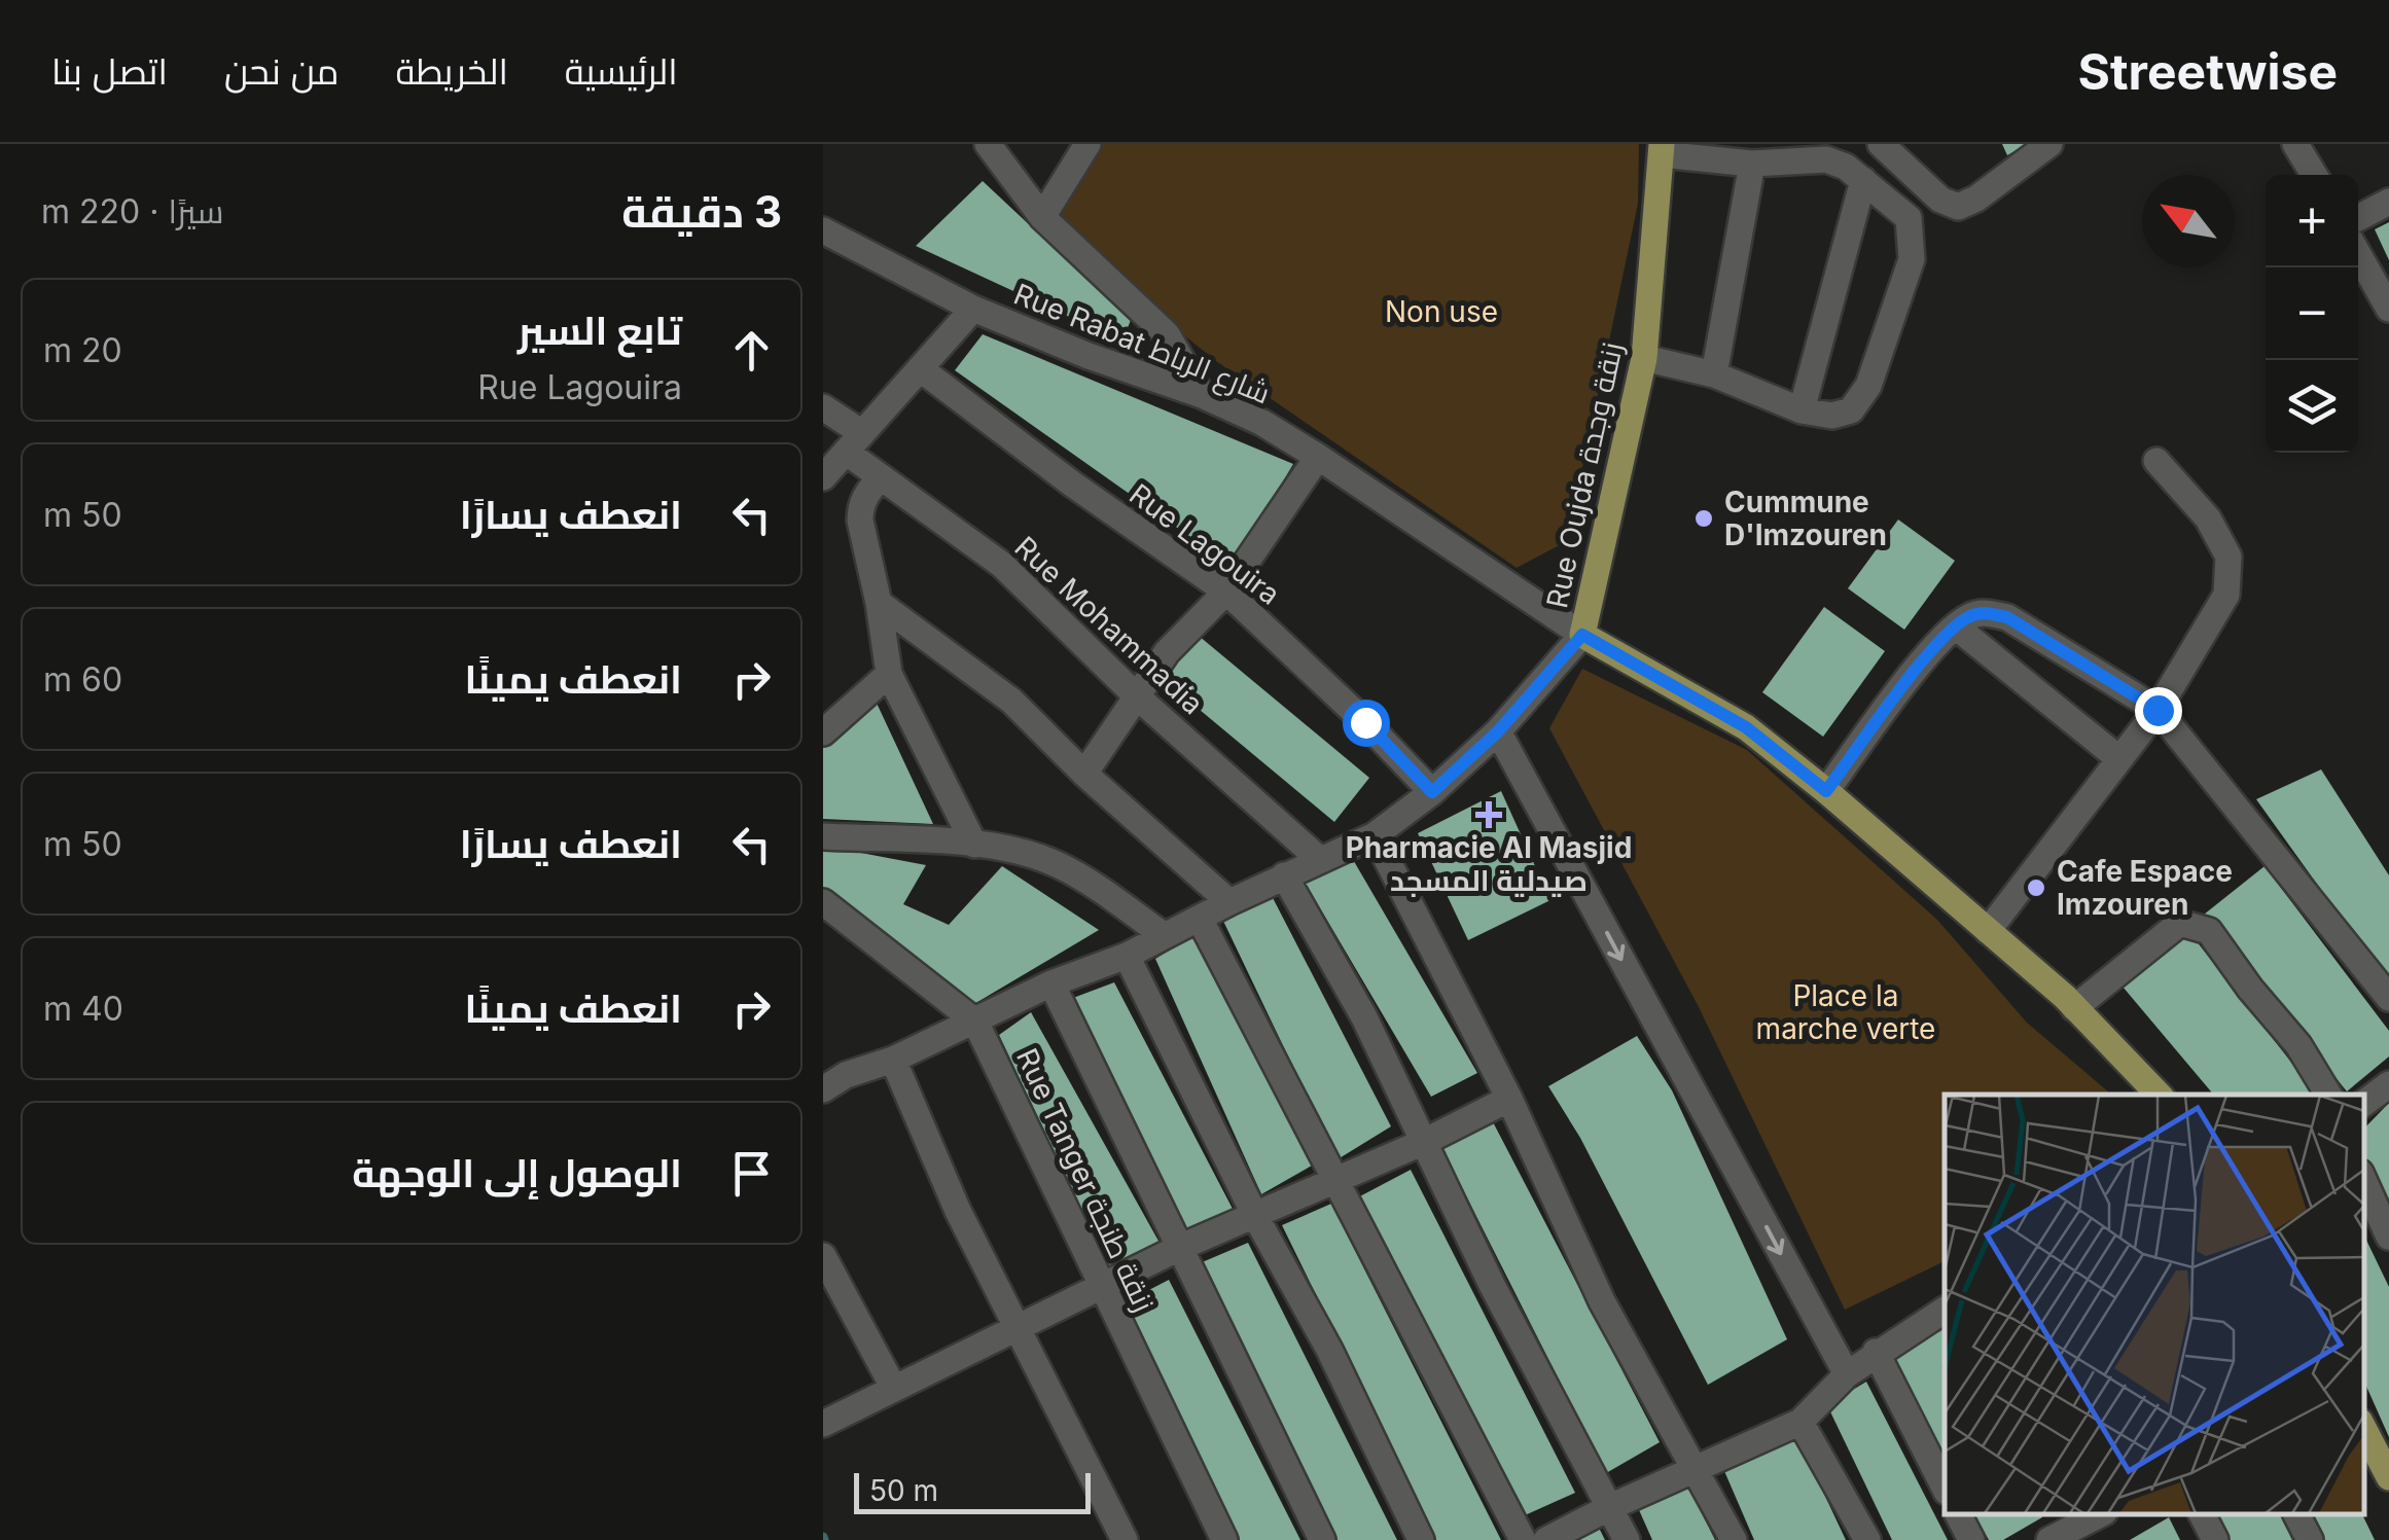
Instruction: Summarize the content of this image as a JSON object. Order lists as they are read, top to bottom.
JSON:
{
  "streets": {
    "main road": ["Rue Oujda زنقة وجدة"],
    "street": [
      "Rue Rabat شارع الرباط",
      "Rue Lagouira",
      "Rue Mohammadia",
      "Rue Tanger زنقة طنجة"
    ]
  },
  "crossings": [
    ["Rue Rabat شارع الرباط", "Rue Oujda زنقة وجدة"]
  ],
  "parks": ["Non use", "Place la marche verte"],
  "places": {
    "other": ["Cummune D'Imzouren", "Cafe Espace Imzouren"],
    "health": ["Pharmacie Al Masjid صيدلية المسجد"]
  },
  "scale_bar": "50 m",
  "north": "top left",
  "page": {
    "header": "Streetwise",
    "nav": [
      "الرئيسية",
      "الخريطة",
      "من نحن",
      "اتصل بنا"
    ],
    "heading": ["3 دقيقة", "سيرًا · 220 m"],
    "map_buttons": ["+", "−"],
    "list": [
      ["تابع السير", "Rue Lagouira", "20 m"],
      ["انعطف يسارًا", "50 m"],
      ["انعطف يمينًا", "60 m"],
      ["انعطف يسارًا", "50 m"],
      ["انعطف يمينًا", "40 m"],
      "الوصول إلى الوجهة"
    ],
    "scale": "50 m"
  }
}
